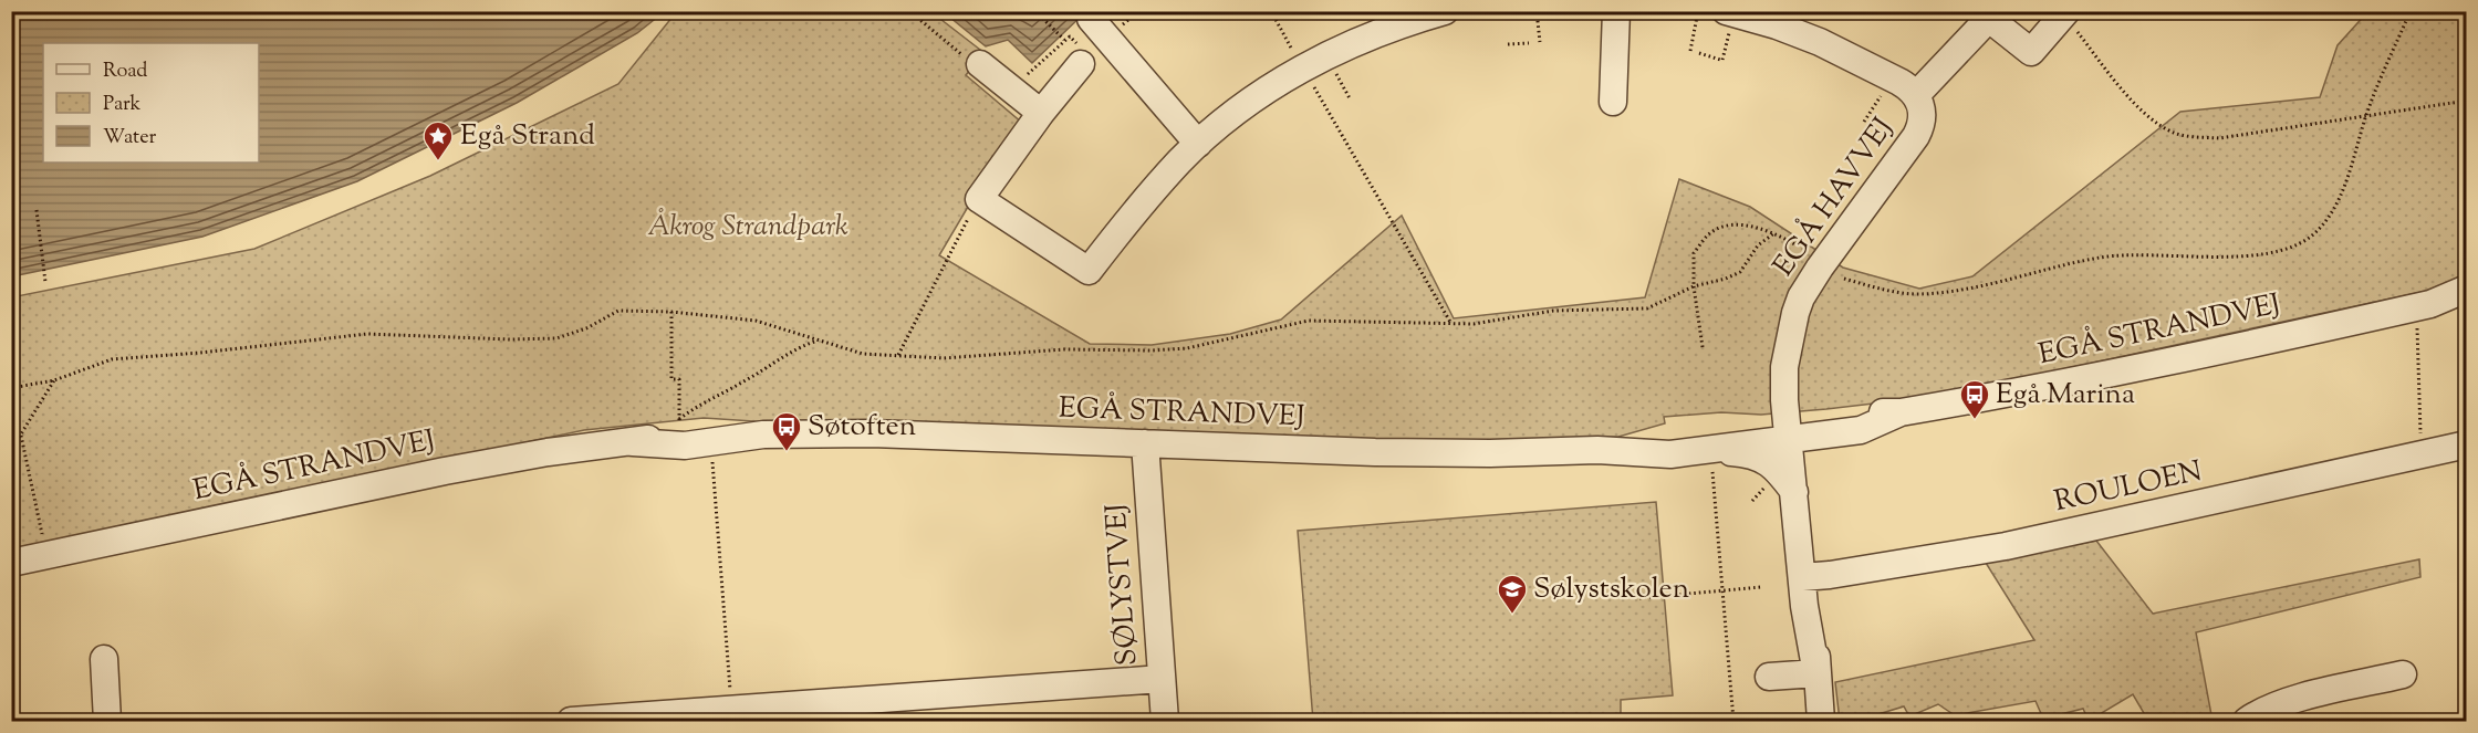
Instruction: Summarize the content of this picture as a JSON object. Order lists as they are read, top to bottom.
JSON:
{
  "streets": {
    "street": [
      "EGÅ HAVVEJ",
      "EGÅ STRANDVEJ",
      "ROULOEN",
      "SØLYSTVEJ"
    ]
  },
  "crossings": [
    ["EGÅ HAVVEJ", "EGÅ STRANDVEJ"],
    ["EGÅ HAVVEJ", "ROULOEN"],
    ["EGÅ STRANDVEJ", "SØLYSTVEJ"]
  ],
  "parks": ["Åkrog Strandpark"],
  "places": {
    "place": ["Egå Strand"],
    "bus stop": ["Egå Marina", "Søtoften"],
    "school or university": ["Sølystskolen"]
  },
  "legend": ["Road", "Park", "Water"]
}
